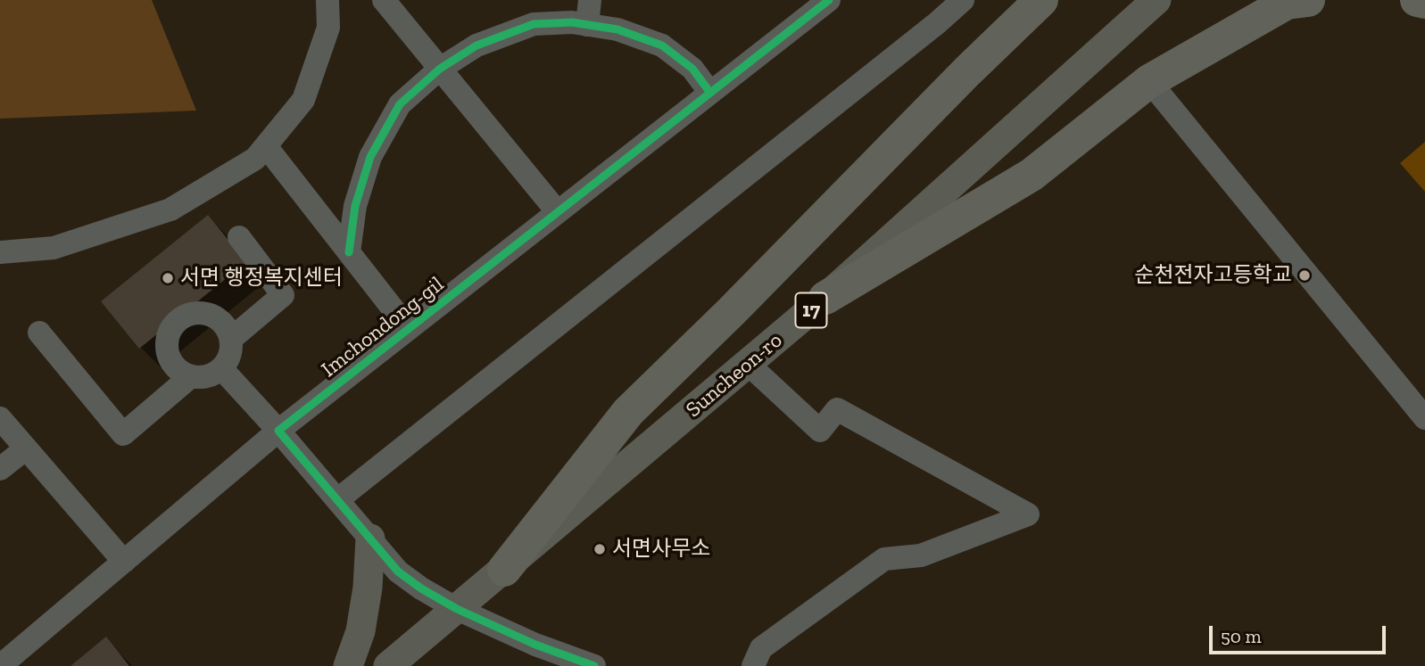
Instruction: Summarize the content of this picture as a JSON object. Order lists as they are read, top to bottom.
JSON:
{
  "streets": {
    "main road": ["17", "Suncheon-ro"],
    "street": ["Imchondong-gil"]
  },
  "places": ["순천전자고등학교", "서면 행정복지센터", "서면사무소"],
  "scale_bar": "50 m"
}
